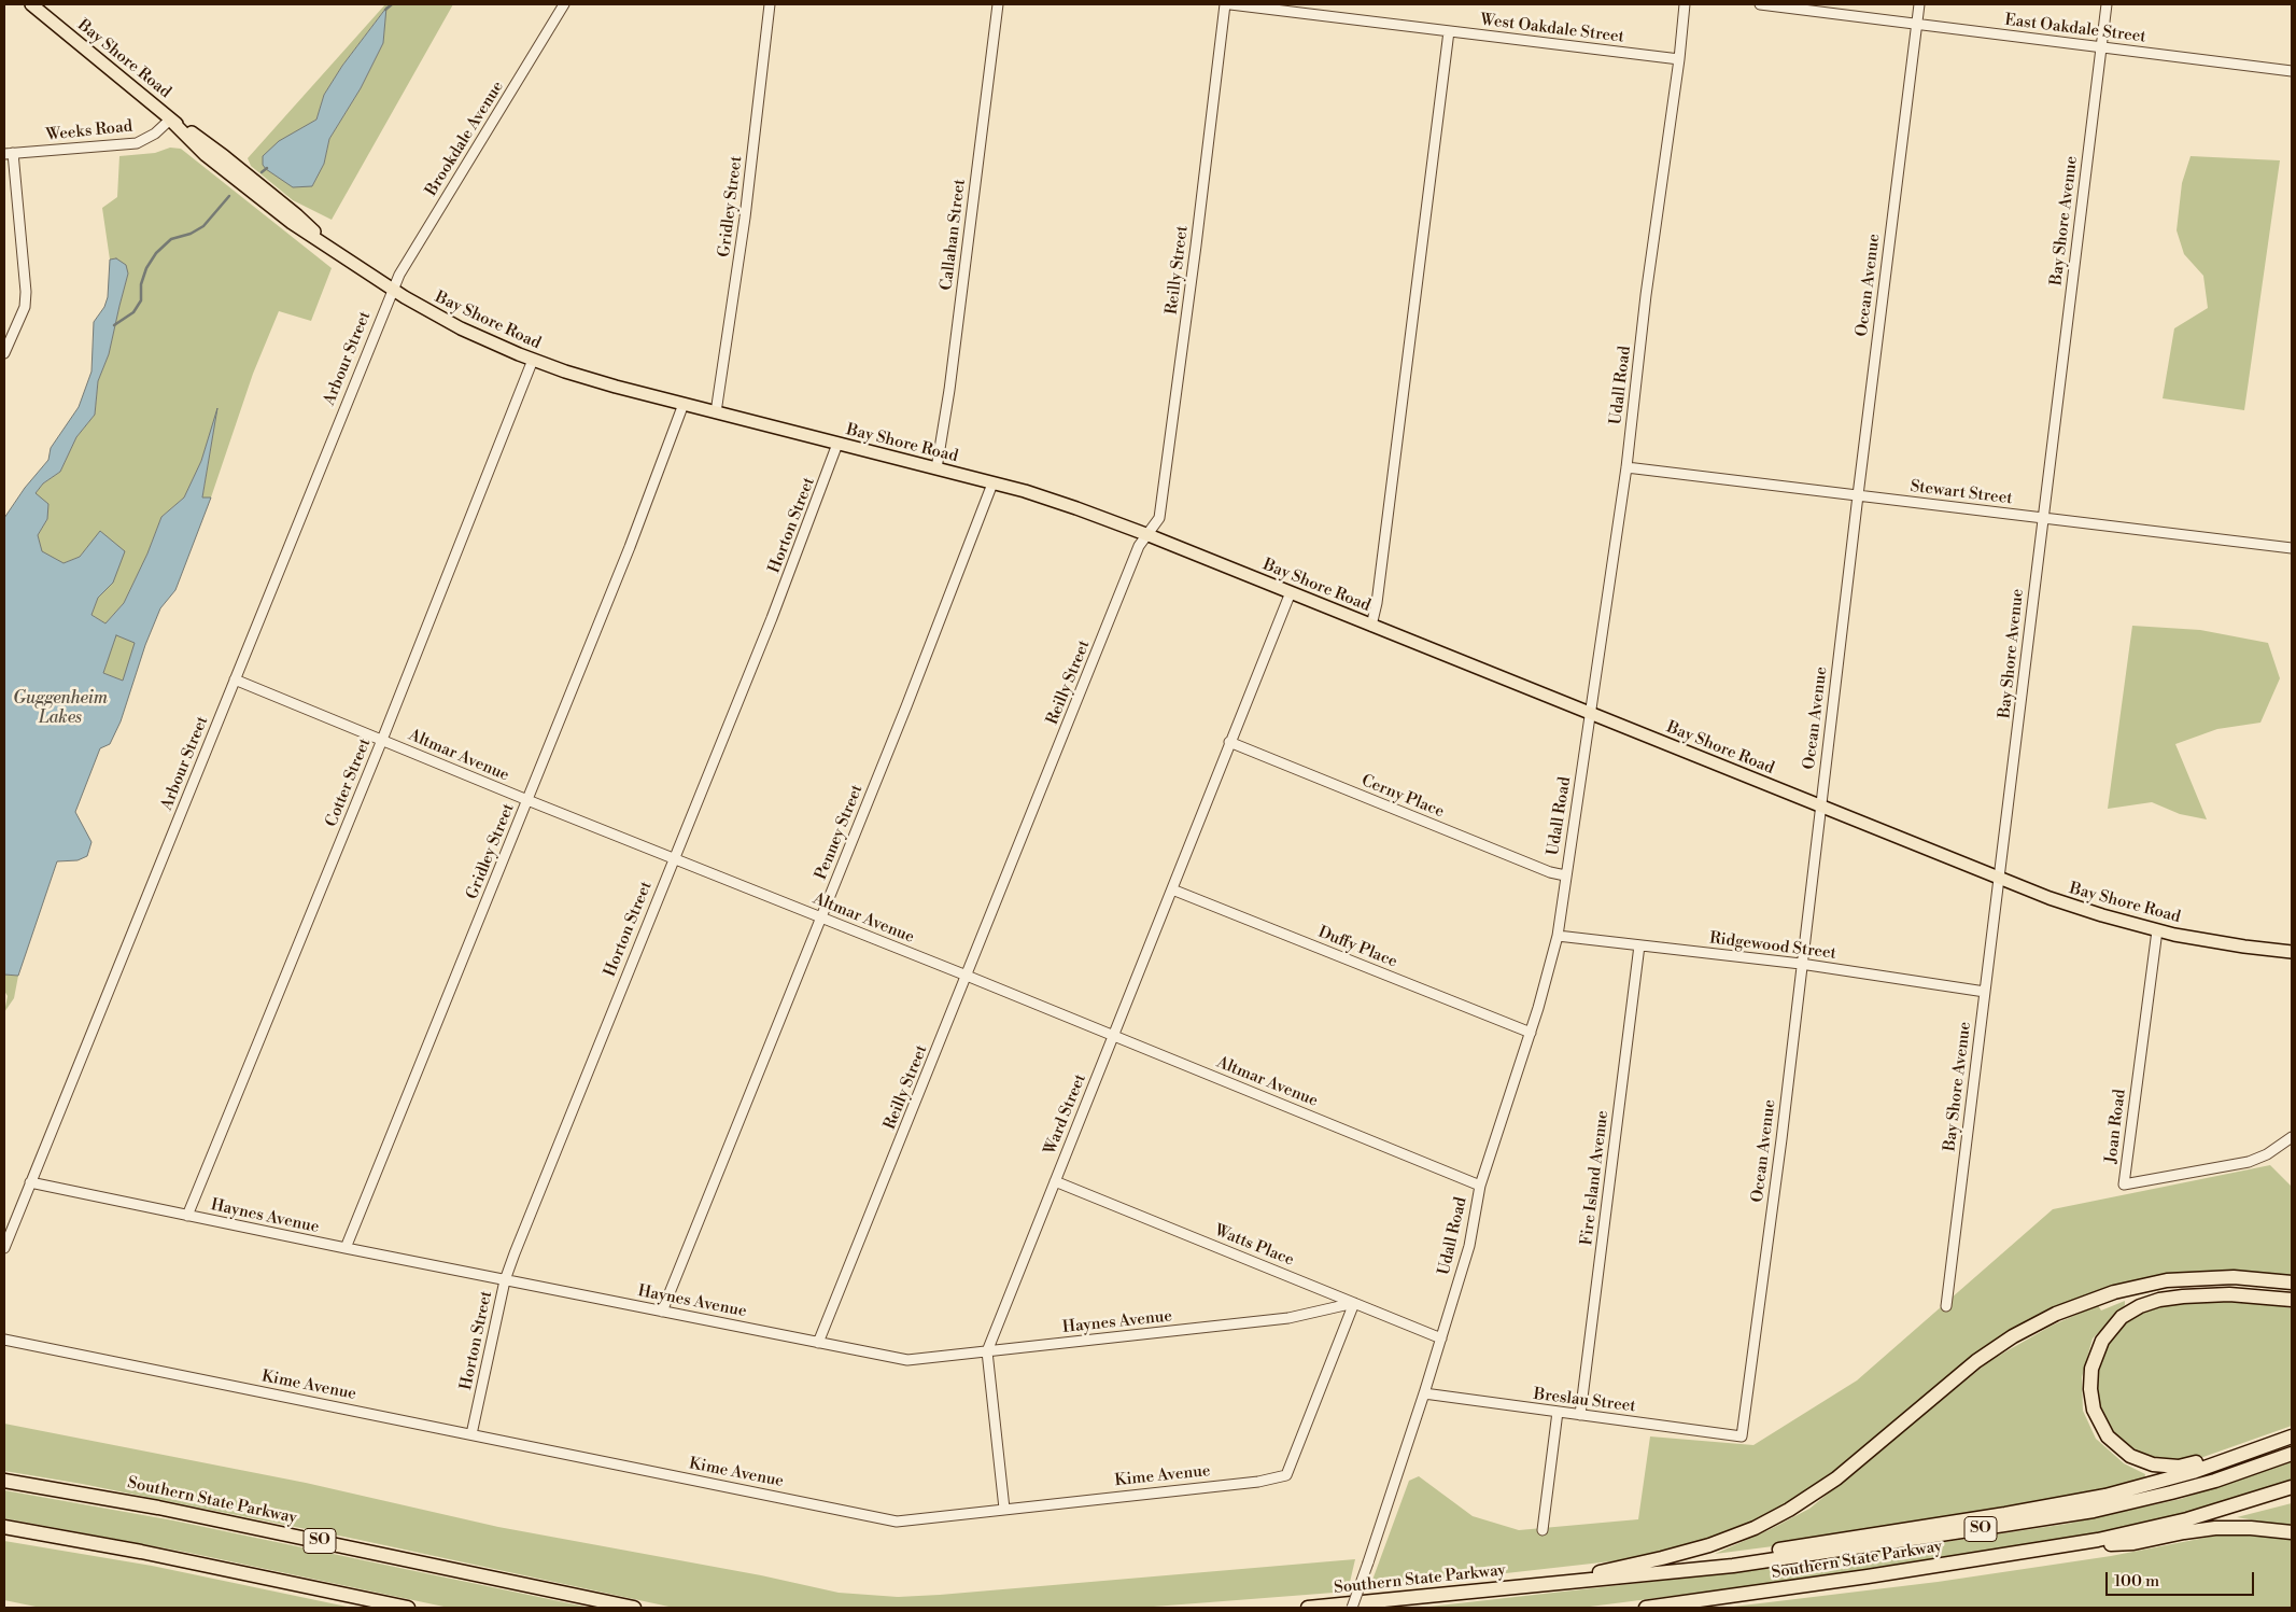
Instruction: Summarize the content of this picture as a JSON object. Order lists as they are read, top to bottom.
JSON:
{
  "streets": {
    "highway": ["Southern State Parkway", "SO"],
    "main road": ["Bay Shore Road"],
    "street": [
      "West Oakdale Street",
      "East Oakdale Street",
      "Weeks Road",
      "Brookdale Avenue",
      "Gridley Street",
      "Bay Shore Avenue",
      "Callahan Street",
      "Reilly Street",
      "Ocean Avenue",
      "Arbour Street",
      "Udall Road",
      "Stewart Street",
      "Horton Street",
      "Altmar Avenue",
      "Cotter Street",
      "Cerny Place",
      "Penney Street",
      "Ridgewood Street",
      "Duffy Place",
      "Ward Street",
      "Joan Road",
      "Fire Island Avenue",
      "Haynes Avenue",
      "Watts Place",
      "Kime Avenue",
      "Breslau Street"
    ]
  },
  "crossings": [
    ["West Oakdale Street", "Udall Road"],
    ["East Oakdale Street", "Bay Shore Avenue"],
    ["East Oakdale Street", "Ocean Avenue"],
    ["Bay Shore Road", "Weeks Road"],
    ["Bay Shore Road", "Brookdale Avenue"],
    ["Bay Shore Road", "Gridley Street"],
    ["Bay Shore Road", "Bay Shore Avenue"],
    ["Bay Shore Road", "Callahan Street"],
    ["Bay Shore Road", "Reilly Street"],
    ["Bay Shore Road", "Ocean Avenue"],
    ["Bay Shore Road", "Arbour Street"],
    ["Bay Shore Road", "Udall Road"],
    ["Bay Shore Road", "Horton Street"],
    ["Bay Shore Road", "Cotter Street"],
    ["Bay Shore Road", "Penney Street"],
    ["Bay Shore Road", "Ward Street"],
    ["Bay Shore Road", "Joan Road"],
    ["Brookdale Avenue", "Arbour Street"],
    ["Gridley Street", "Altmar Avenue"],
    ["Gridley Street", "Haynes Avenue"],
    ["Bay Shore Avenue", "Stewart Street"],
    ["Bay Shore Avenue", "Ridgewood Street"],
    ["Reilly Street", "Altmar Avenue"],
    ["Reilly Street", "Haynes Avenue"],
    ["Ocean Avenue", "Stewart Street"],
    ["Ocean Avenue", "Ridgewood Street"],
    ["Ocean Avenue", "Breslau Street"],
    ["Arbour Street", "Altmar Avenue"],
    ["Arbour Street", "Haynes Avenue"],
    ["Udall Road", "Stewart Street"],
    ["Udall Road", "Altmar Avenue"],
    ["Udall Road", "Cerny Place"],
    ["Udall Road", "Ridgewood Street"],
    ["Udall Road", "Duffy Place"],
    ["Udall Road", "Watts Place"],
    ["Udall Road", "Breslau Street"],
    ["Horton Street", "Altmar Avenue"],
    ["Horton Street", "Haynes Avenue"],
    ["Horton Street", "Kime Avenue"],
    ["Altmar Avenue", "Cotter Street"],
    ["Altmar Avenue", "Penney Street"],
    ["Altmar Avenue", "Ward Street"],
    ["Cotter Street", "Haynes Avenue"],
    ["Cerny Place", "Ward Street"],
    ["Penney Street", "Haynes Avenue"],
    ["Ridgewood Street", "Fire Island Avenue"],
    ["Duffy Place", "Ward Street"],
    ["Ward Street", "Haynes Avenue"],
    ["Ward Street", "Watts Place"],
    ["Ward Street", "Kime Avenue"],
    ["Fire Island Avenue", "Breslau Street"],
    ["Haynes Avenue", "Watts Place"],
    ["Haynes Avenue", "Kime Avenue"],
    ["Watts Place", "Kime Avenue"]
  ],
  "water": ["Guggenheim Lakes"],
  "scale_bar": "100 m"
}
